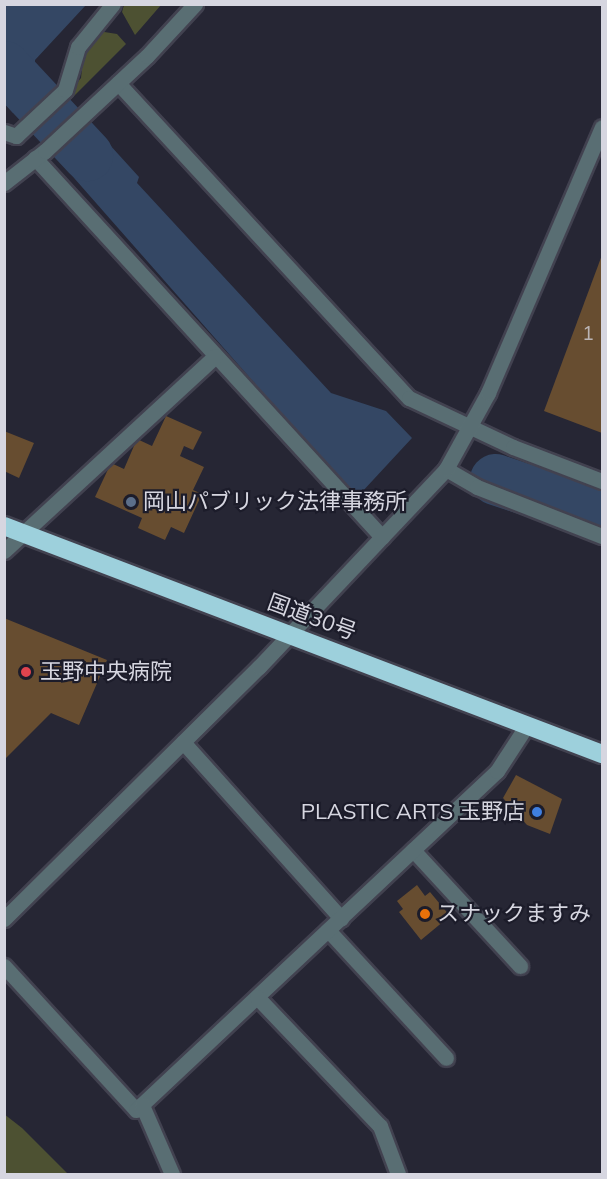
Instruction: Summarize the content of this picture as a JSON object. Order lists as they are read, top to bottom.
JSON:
{
  "streets": {
    "highway": ["国道30号"]
  },
  "places": [
    "岡山パブリック法律事務所",
    "玉野中央病院",
    "PLASTIC ARTS 玉野店",
    "スナックますみ"
  ],
  "house_numbers": ["1"]
}
